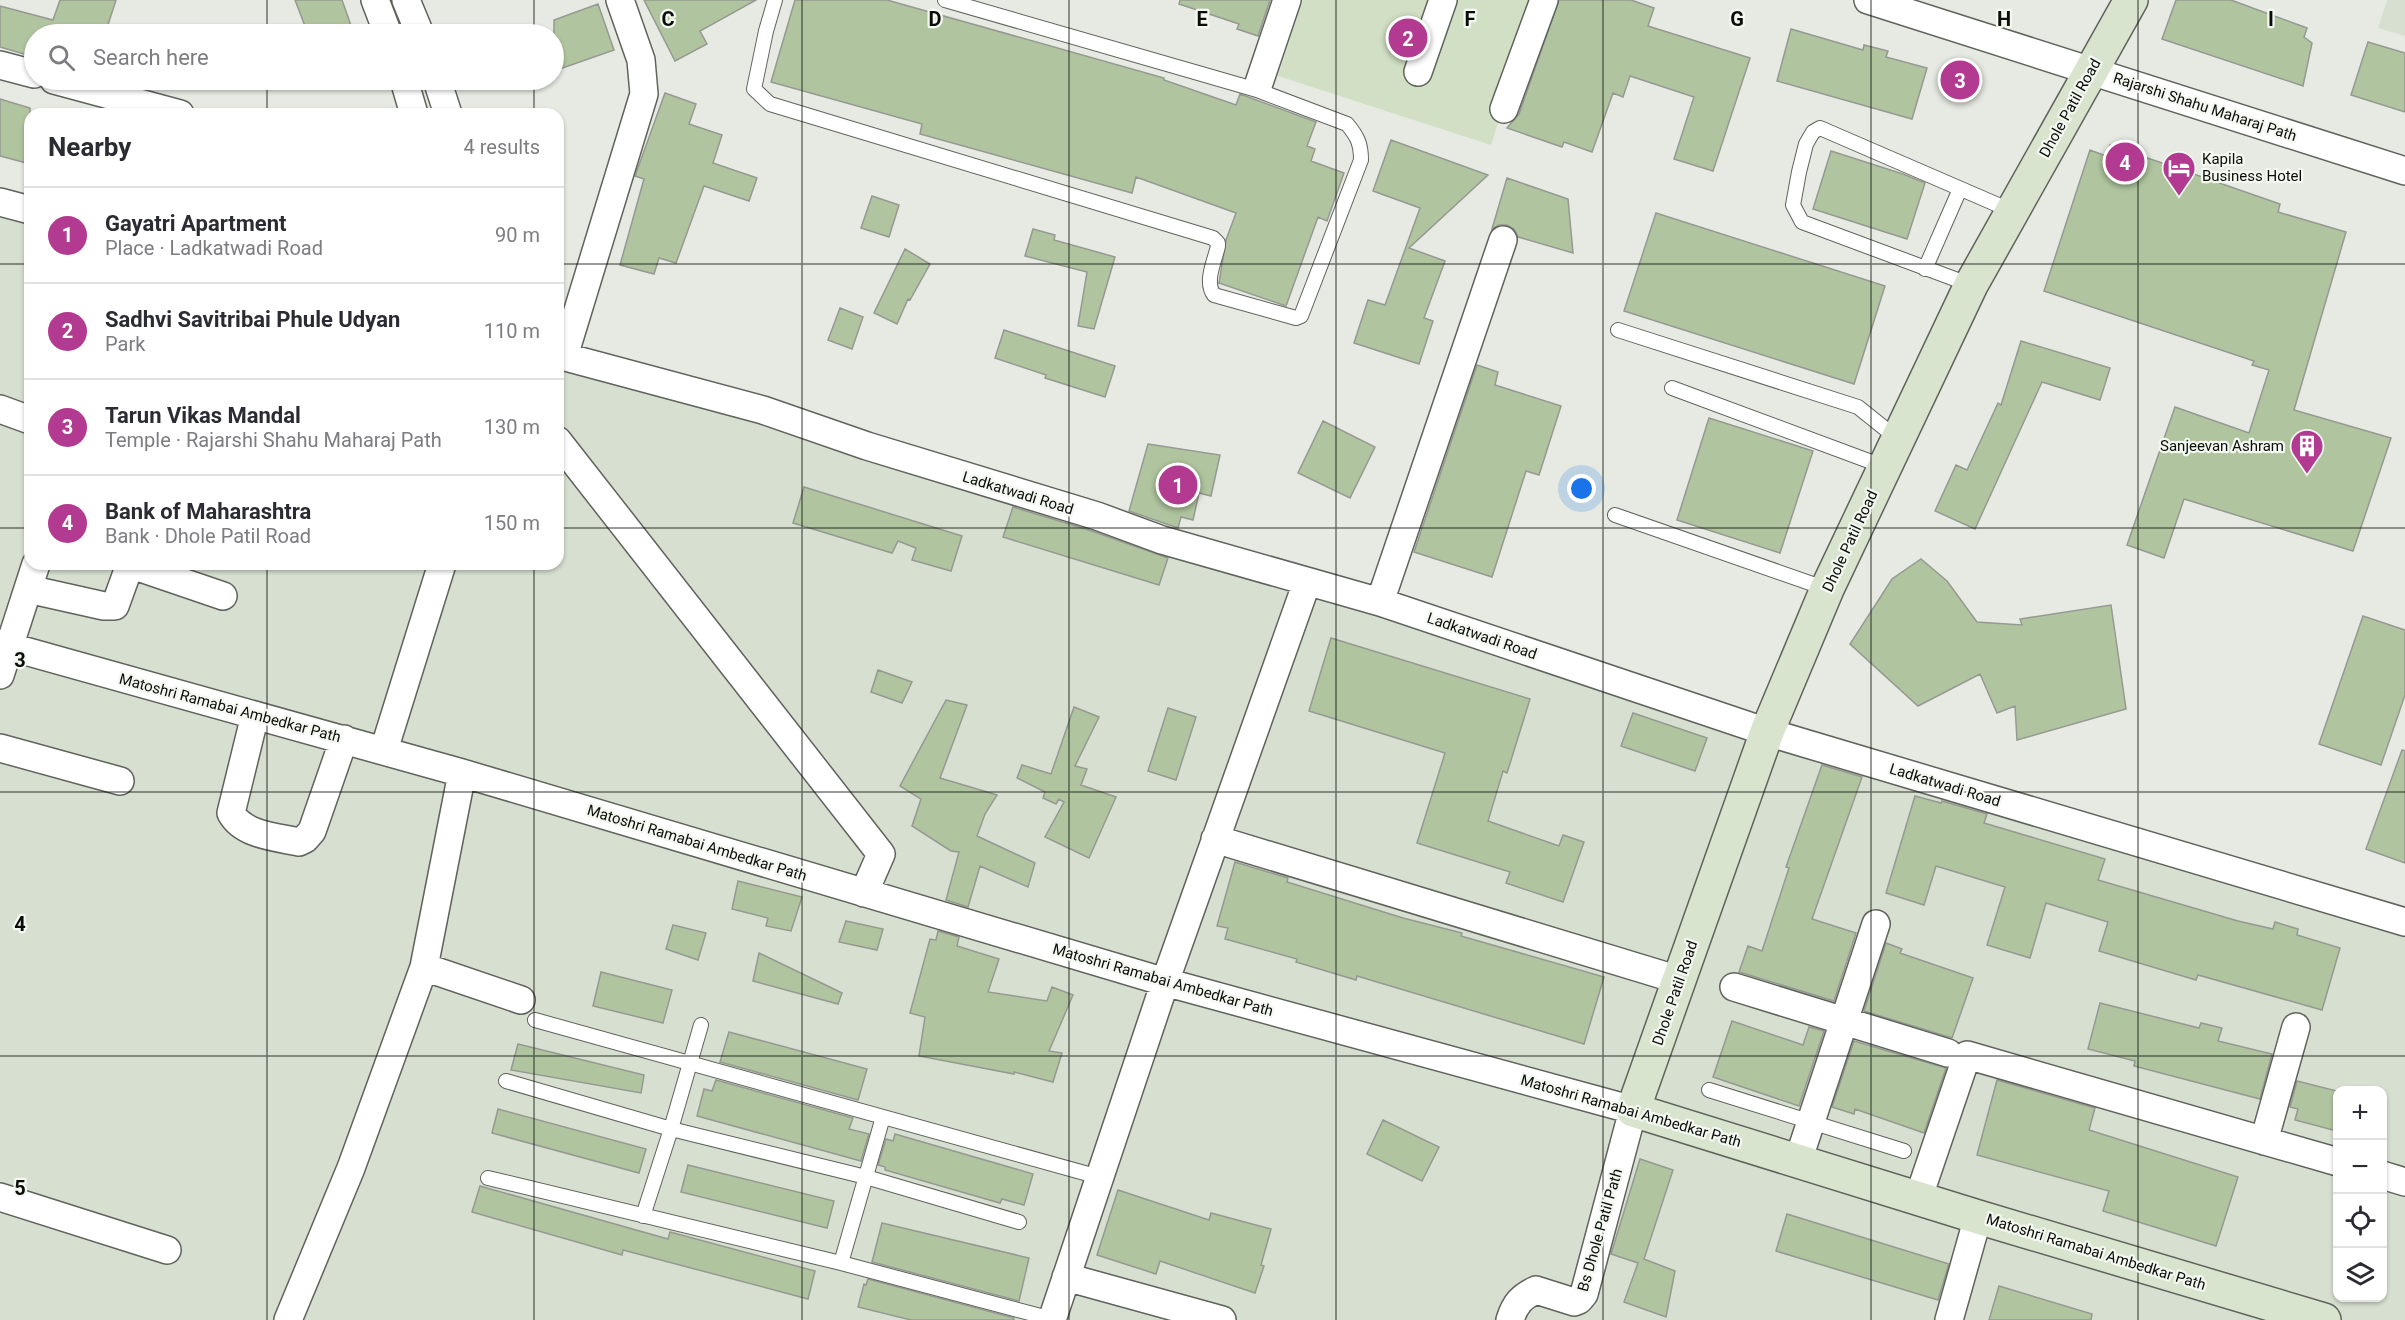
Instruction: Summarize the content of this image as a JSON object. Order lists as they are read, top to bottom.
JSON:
{
  "streets": {
    "street": [
      "Rajarshi Shahu Maharaj Path",
      "Dhole Patil Road",
      "Ladkatwadi Road",
      "Matoshri Ramabai Ambedkar Path",
      "Bs Dhole Patil Path"
    ]
  },
  "crossings": [
    ["Rajarshi Shahu Maharaj Path", "Dhole Patil Road"],
    ["Dhole Patil Road", "Ladkatwadi Road"],
    ["Dhole Patil Road", "Matoshri Ramabai Ambedkar Path"],
    ["Dhole Patil Road", "Bs Dhole Patil Path"],
    ["Matoshri Ramabai Ambedkar Path", "Bs Dhole Patil Path"]
  ],
  "places": {
    "hotel": ["Kapila Business Hotel"],
    "building": ["Sanjeevan Ashram"]
  },
  "page": {
    "pins": [
      "2",
      "3",
      "4",
      "1"
    ],
    "search": "Search here",
    "heading": ["Nearby", "4 results"],
    "list": [
      {
        "mark": "1",
        "name": "Gayatri Apartment",
        "note": "Place · Ladkatwadi Road",
        "value": "90 m"
      },
      {
        "mark": "2",
        "name": "Sadhvi Savitribai Phule Udyan",
        "note": "Park",
        "value": "110 m"
      },
      {
        "mark": "3",
        "name": "Tarun Vikas Mandal",
        "note": "Temple · Rajarshi Shahu Maharaj Path",
        "value": "130 m"
      },
      {
        "mark": "4",
        "name": "Bank of Maharashtra",
        "note": "Bank · Dhole Patil Road",
        "value": "150 m"
      }
    ],
    "map_buttons": ["+", "−"]
  },
  "grid": {
    "columns": [
      "C",
      "D",
      "E",
      "F",
      "G",
      "H",
      "I"
    ],
    "rows": ["3", "4", "5"]
  }
}
